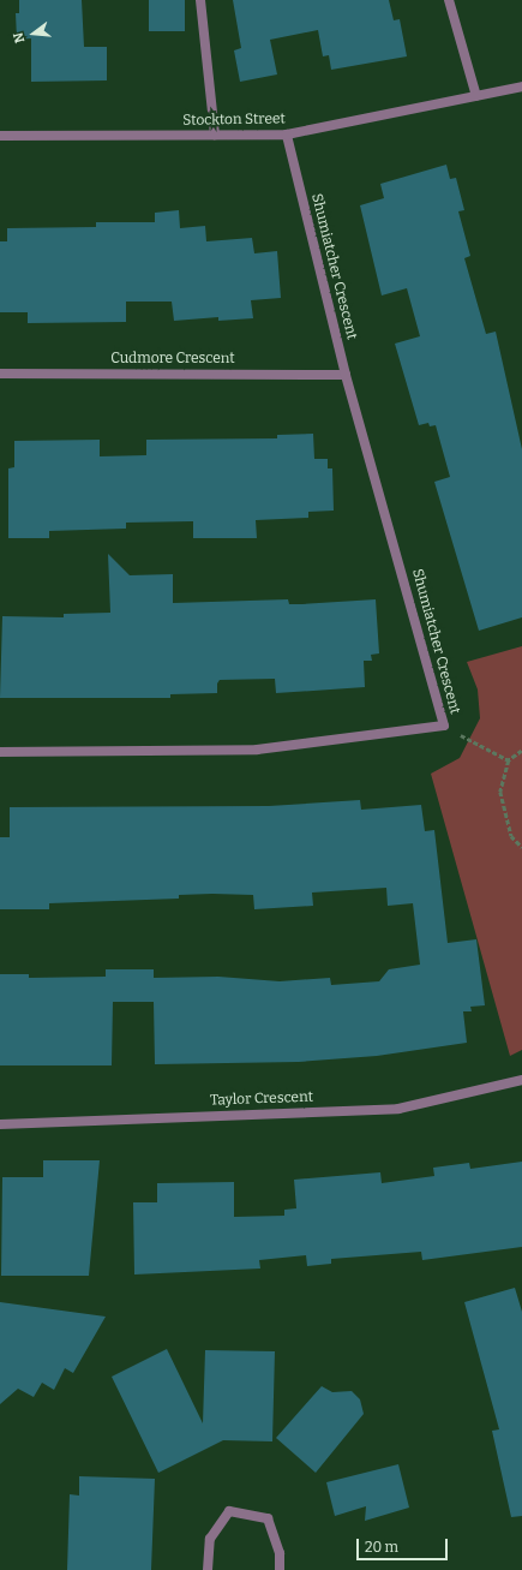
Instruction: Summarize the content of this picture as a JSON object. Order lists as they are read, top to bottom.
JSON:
{
  "streets": {
    "street": [
      "Stockton Street",
      "Shumiatcher Crescent",
      "Cudmore Crescent",
      "Taylor Crescent"
    ]
  },
  "crossings": [
    ["Stockton Street", "Shumiatcher Crescent"],
    ["Shumiatcher Crescent", "Cudmore Crescent"]
  ],
  "scale_bar": "20 m",
  "north": "left"
}
